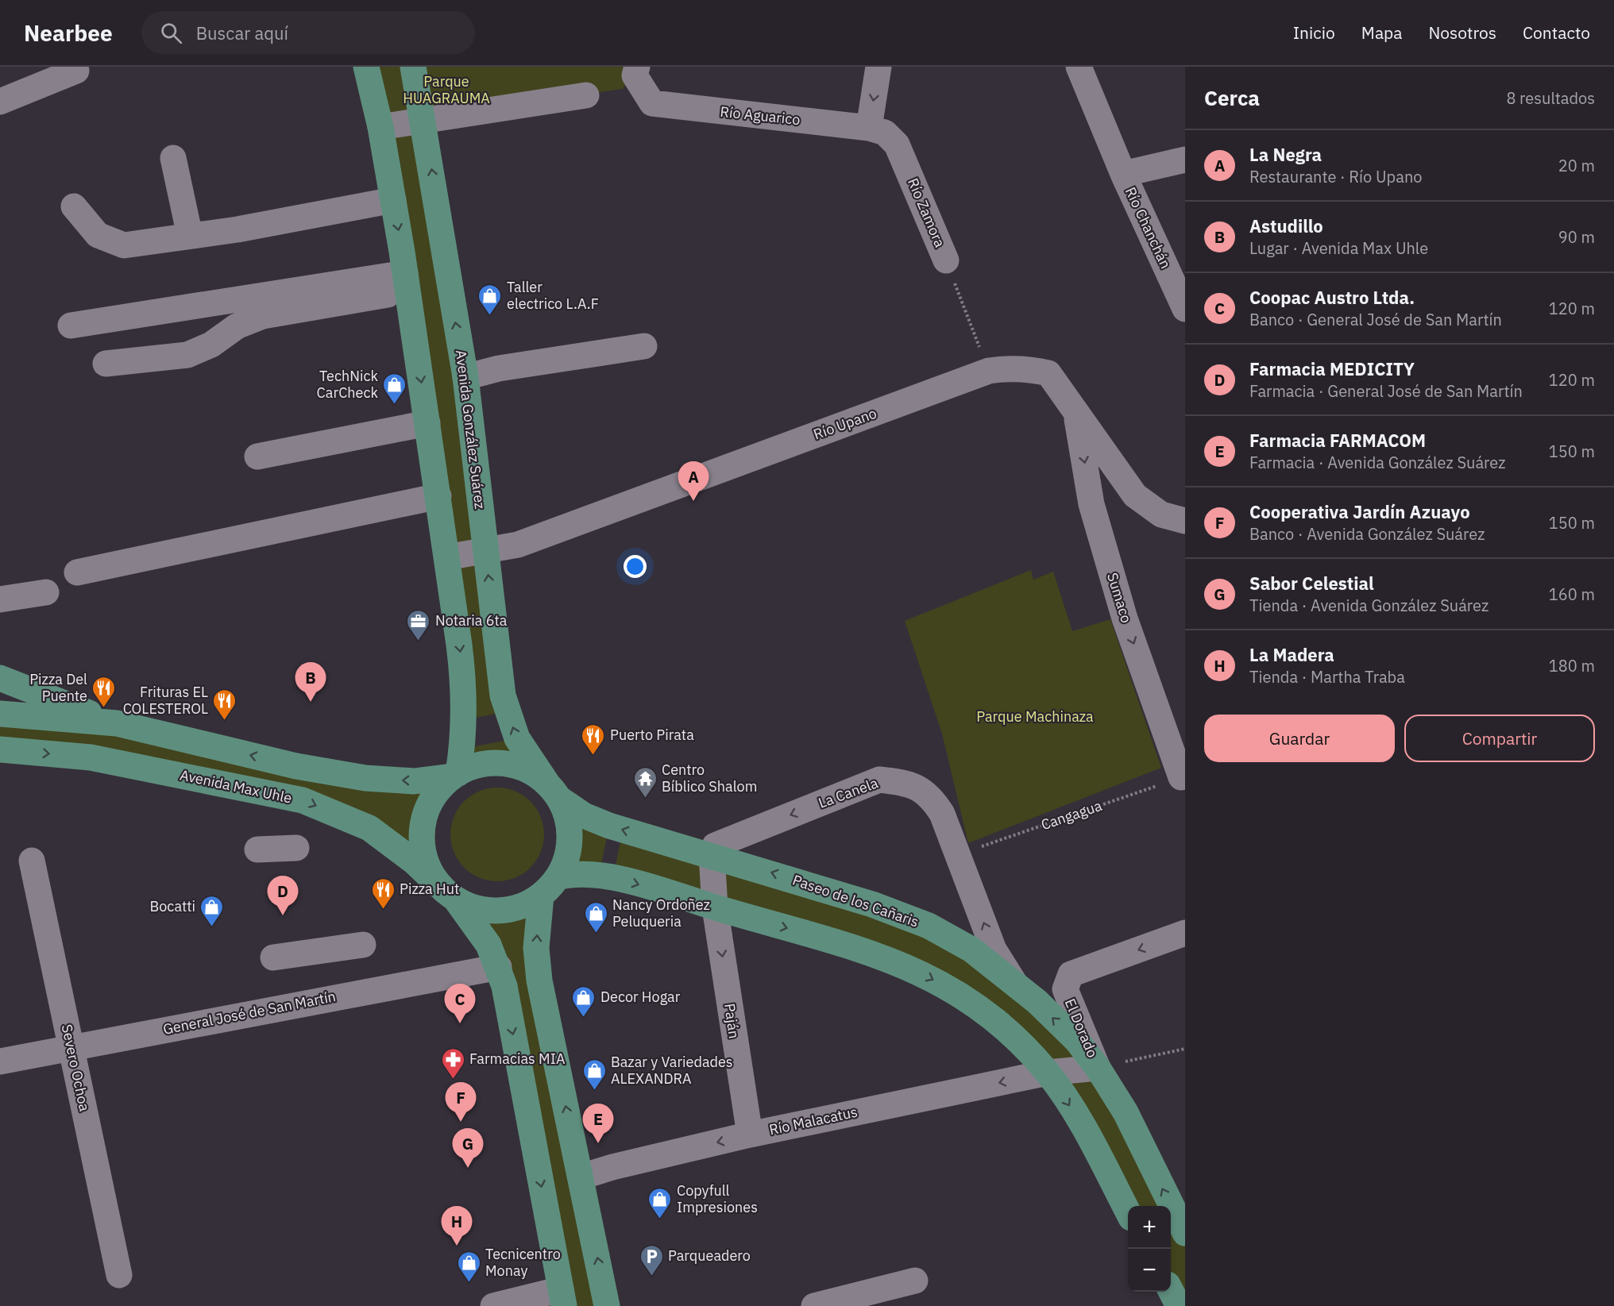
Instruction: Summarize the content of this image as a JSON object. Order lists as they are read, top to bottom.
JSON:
{
  "streets": {
    "main road": ["Avenida González Suárez", "Avenida Max Uhle", "Paseo de los Cañaris"],
    "street": [
      "Río Aguarico",
      "Río Zamora",
      "Río Chanchán",
      "Río Upano",
      "Sumaco",
      "La Canela",
      "General José de San Martín",
      "Paján",
      "El Dorado",
      "Severo Ochoa",
      "Río Malacatus"
    ],
    "path": ["Cangagua"]
  },
  "crossings": [
    ["Río Aguarico", "Río Zamora"],
    ["Río Zamora", "Río Upano"],
    ["Río Upano", "Avenida González Suárez"],
    ["Río Upano", "Sumaco"],
    ["Avenida González Suárez", "Avenida Max Uhle"],
    ["Avenida González Suárez", "Paseo de los Cañaris"],
    ["Sumaco", "Cangagua"],
    ["Avenida Max Uhle", "Paseo de los Cañaris"],
    ["La Canela", "Cangagua"],
    ["La Canela", "Paseo de los Cañaris"],
    ["Paseo de los Cañaris", "El Dorado"],
    ["General José de San Martín", "Severo Ochoa"],
    ["Paján", "Río Malacatus"],
    ["El Dorado", "Río Malacatus"]
  ],
  "one_way": ["Sumaco", "Paján", "Río Malacatus"],
  "parks": ["Parque HUAGRAUMA", "Parque Machinaza"],
  "places": {
    "shop": [
      "Taller electrico L.A.F",
      "TechNick CarCheck",
      "Bocatti",
      "Nancy Ordoñez Peluqueria",
      "Decor Hogar",
      "Bazar y Variedades ALEXANDRA",
      "Copyfull Impresiones",
      "Tecnicentro Monay"
    ],
    "office": ["Notaria 6ta"],
    "restaurant": [
      "Pizza Del Puente",
      "Frituras EL COLESTEROL",
      "Puerto Pirata",
      "Pizza Hut"
    ],
    "temple": ["Centro Bíblico Shalom"],
    "pharmacy": ["Farmacias MIA"],
    "parking": ["Parqueadero"]
  },
  "page": {
    "header": "Nearbee",
    "search": "Buscar aquí",
    "nav": [
      "Inicio",
      "Mapa",
      "Nosotros",
      "Contacto"
    ],
    "heading": ["Cerca", "8 resultados"],
    "list": [
      {
        "mark": "A",
        "name": "La Negra",
        "note": "Restaurante · Río Upano",
        "value": "20 m"
      },
      {
        "mark": "B",
        "name": "Astudillo",
        "note": "Lugar · Avenida Max Uhle",
        "value": "90 m"
      },
      {
        "mark": "C",
        "name": "Coopac Austro Ltda.",
        "note": "Banco · General José de San Martín",
        "value": "120 m"
      },
      {
        "mark": "D",
        "name": "Farmacia MEDICITY",
        "note": "Farmacia · General José de San Martín",
        "value": "120 m"
      },
      {
        "mark": "E",
        "name": "Farmacia FARMACOM",
        "note": "Farmacia · Avenida González Suárez",
        "value": "150 m"
      },
      {
        "mark": "F",
        "name": "Cooperativa Jardín Azuayo",
        "note": "Banco · Avenida González Suárez",
        "value": "150 m"
      },
      {
        "mark": "G",
        "name": "Sabor Celestial",
        "note": "Tienda · Avenida González Suárez",
        "value": "160 m"
      },
      {
        "mark": "H",
        "name": "La Madera",
        "note": "Tienda · Martha Traba",
        "value": "180 m"
      }
    ],
    "pins": [
      "A",
      "B",
      "D",
      "C",
      "F",
      "E",
      "G",
      "H"
    ],
    "buttons": ["Guardar", "Compartir"],
    "map_buttons": ["+", "−"]
  }
}
